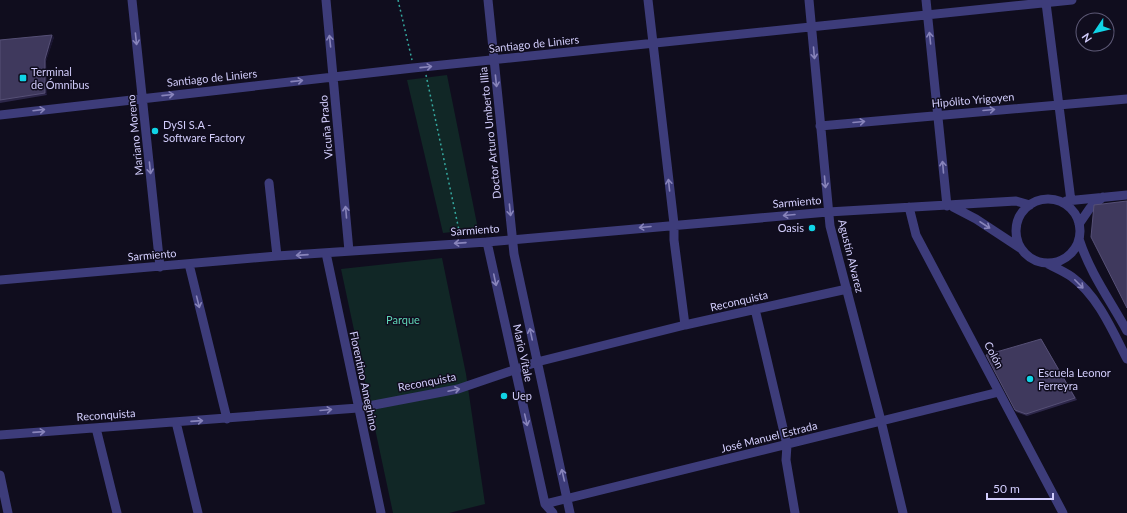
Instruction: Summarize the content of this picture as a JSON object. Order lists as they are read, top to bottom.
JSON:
{
  "streets": {
    "street": [
      "Santiago de Liniers",
      "Hipólito Yrigoyen",
      "Vicuña Prado",
      "Doctor Arturo Umberto Illia",
      "Mariano Moreno",
      "Sarmiento",
      "Agustín Alvarez",
      "Reconquista",
      "Mario Vitale",
      "Colón",
      "Florentino Ameghino",
      "José Manuel Estrada"
    ]
  },
  "crossings": [
    ["Santiago de Liniers", "Vicuña Prado"],
    ["Santiago de Liniers", "Doctor Arturo Umberto Illia"],
    ["Santiago de Liniers", "Mariano Moreno"],
    ["Santiago de Liniers", "Agustín Alvarez"],
    ["Hipólito Yrigoyen", "Agustín Alvarez"],
    ["Vicuña Prado", "Sarmiento"],
    ["Doctor Arturo Umberto Illia", "Sarmiento"],
    ["Doctor Arturo Umberto Illia", "Mario Vitale"],
    ["Mariano Moreno", "Sarmiento"],
    ["Sarmiento", "Agustín Alvarez"],
    ["Sarmiento", "Mario Vitale"],
    ["Sarmiento", "Colón"],
    ["Sarmiento", "Florentino Ameghino"],
    ["Agustín Alvarez", "Reconquista"],
    ["Agustín Alvarez", "José Manuel Estrada"],
    ["Reconquista", "Mario Vitale"],
    ["Reconquista", "Florentino Ameghino"],
    ["Mario Vitale", "José Manuel Estrada"],
    ["Colón", "José Manuel Estrada"]
  ],
  "one_way": [
    "Santiago de Liniers",
    "Hipólito Yrigoyen",
    "Vicuña Prado",
    "Doctor Arturo Umberto Illia",
    "Mariano Moreno",
    "Agustín Alvarez",
    "Reconquista"
  ],
  "parks": ["Parque"],
  "places": {
    "transit": ["Terminal de Ómnibus"],
    "other": [
      "DySI S.A - Software Factory",
      "Oasis",
      "Escuela Leonor Ferreyra",
      "Uep"
    ]
  },
  "scale_bar": "50 m",
  "north": "bottom left"
}
